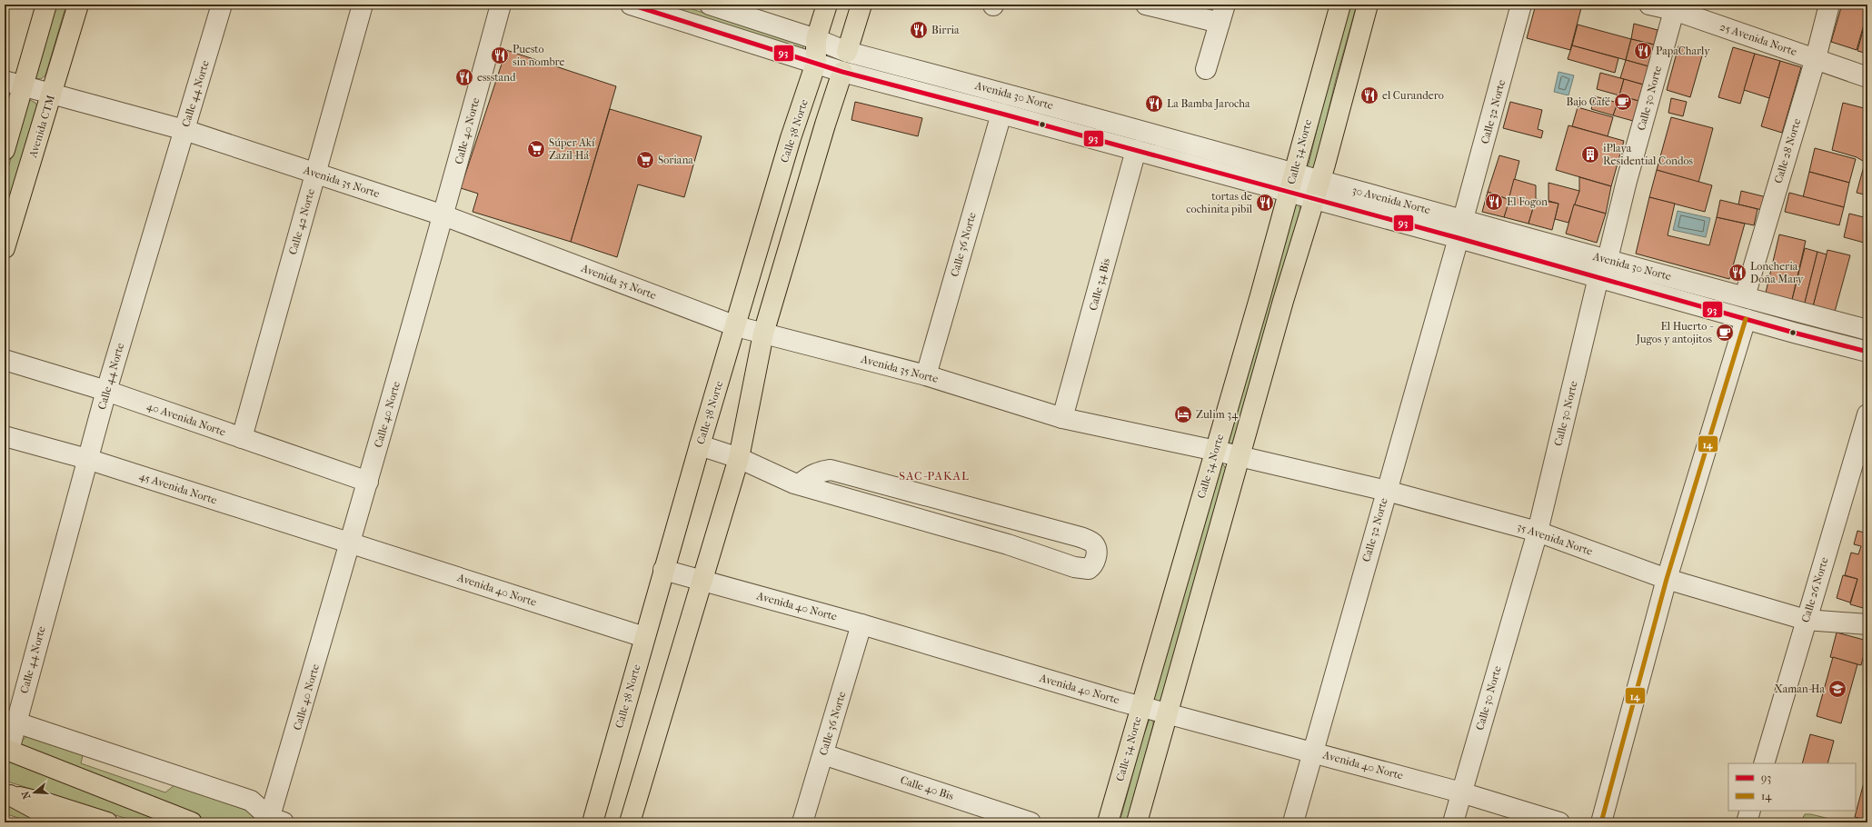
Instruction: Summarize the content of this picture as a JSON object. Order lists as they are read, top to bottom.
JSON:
{
  "streets": {
    "main road": ["Avenida CTM", "Calle 38 Norte", "Calle 34 Norte"],
    "street": [
      "25 Avenida Norte",
      "Calle 44 Norte",
      "Avenida 30 Norte",
      "Calle 30 Norte",
      "Calle 32 Norte",
      "Calle 40 Norte",
      "Calle 28 Norte",
      "Avenida 35 Norte",
      "30 Avenida Norte",
      "Calle 42 Norte",
      "Calle 36 Norte",
      "Calle 34 Bis",
      "40 Avenida Norte",
      "45 Avenida Norte",
      "35 Avenida Norte",
      "Avenida 40 Norte",
      "Calle 26 Norte",
      "Calle 40 Bis"
    ]
  },
  "crossings": [
    ["25 Avenida Norte", "Calle 30 Norte"],
    ["25 Avenida Norte", "Calle 28 Norte"],
    ["Calle 44 Norte", "Avenida 35 Norte"],
    ["Calle 44 Norte", "40 Avenida Norte"],
    ["Calle 44 Norte", "45 Avenida Norte"],
    ["Avenida 30 Norte", "Calle 30 Norte"],
    ["Avenida 30 Norte", "Calle 32 Norte"],
    ["Avenida 30 Norte", "Calle 38 Norte"],
    ["Avenida 30 Norte", "Calle 28 Norte"],
    ["Avenida 30 Norte", "Calle 34 Norte"],
    ["Avenida 30 Norte", "30 Avenida Norte"],
    ["Avenida 30 Norte", "Calle 36 Norte"],
    ["Avenida 30 Norte", "Calle 34 Bis"],
    ["Calle 30 Norte", "30 Avenida Norte"],
    ["Calle 30 Norte", "35 Avenida Norte"],
    ["Calle 30 Norte", "Avenida 40 Norte"],
    ["Calle 32 Norte", "30 Avenida Norte"],
    ["Calle 32 Norte", "35 Avenida Norte"],
    ["Calle 32 Norte", "Avenida 40 Norte"],
    ["Avenida CTM", "Avenida 35 Norte"],
    ["Calle 40 Norte", "Avenida 35 Norte"],
    ["Calle 40 Norte", "40 Avenida Norte"],
    ["Calle 40 Norte", "45 Avenida Norte"],
    ["Calle 40 Norte", "Avenida 40 Norte"],
    ["Calle 38 Norte", "Avenida 35 Norte"],
    ["Calle 38 Norte", "Avenida 40 Norte"],
    ["Calle 34 Norte", "Avenida 35 Norte"],
    ["Calle 34 Norte", "Avenida 40 Norte"],
    ["Avenida 35 Norte", "Calle 42 Norte"],
    ["Avenida 35 Norte", "Calle 36 Norte"],
    ["Avenida 35 Norte", "Calle 34 Bis"],
    ["Avenida 35 Norte", "35 Avenida Norte"],
    ["Calle 42 Norte", "40 Avenida Norte"],
    ["Calle 36 Norte", "Avenida 40 Norte"],
    ["Calle 36 Norte", "Calle 40 Bis"],
    ["45 Avenida Norte", "Avenida 40 Norte"],
    ["35 Avenida Norte", "Calle 26 Norte"]
  ],
  "districts": ["SAC-PAKAL"],
  "places": {
    "restaurant": [
      "Birria",
      "PapaCharly",
      "Puesto sin nombre",
      "essstand",
      "el Curandero",
      "La Bamba Jarocha",
      "El Fogon",
      "tortas de cochinita pibil",
      "Loncheria Doña Mary"
    ],
    "cafe": ["Bajo Café", "El Huerto - Jugos y antojitos"],
    "supermarket": ["Súper Akí Zazil-Há", "Soriana"],
    "building": ["iPlaya Residential Condos"],
    "hotel": ["Zulim 34"],
    "school or university": ["Xaman-Ha"]
  },
  "lines": ["transit line 93", "transit line 14"],
  "legend": ["93", "14"],
  "north": "left"
}
